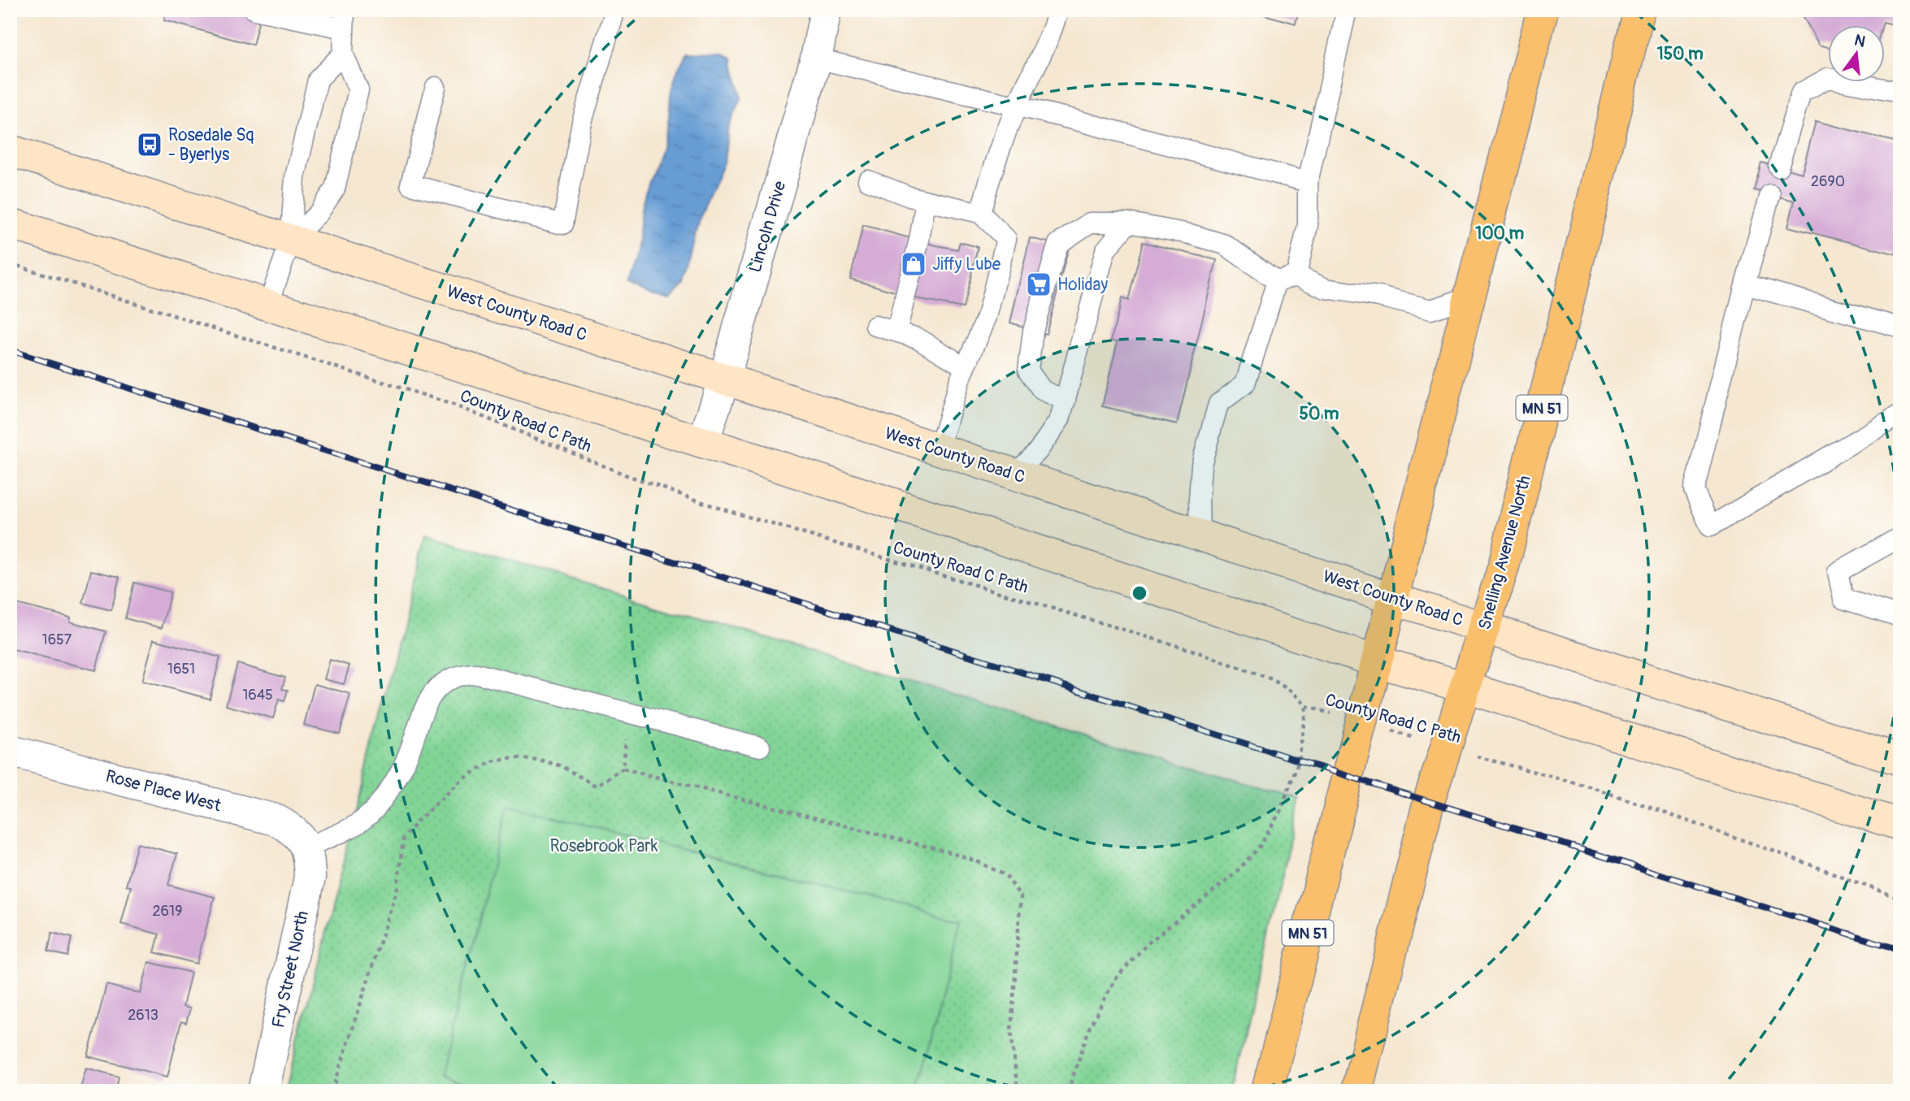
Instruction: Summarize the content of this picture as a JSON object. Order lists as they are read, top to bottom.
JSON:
{
  "streets": {
    "highway": ["MN 51", "Snelling Avenue North"],
    "main road": ["West County Road C"],
    "street": ["Lincoln Drive", "Rose Place West", "Fry Street North"],
    "path": ["County Road C Path"]
  },
  "crossings": [
    ["Lincoln Drive", "West County Road C"],
    ["West County Road C", "MN 51"],
    ["West County Road C", "Snelling Avenue North"],
    ["MN 51", "County Road C Path"],
    ["County Road C Path", "Snelling Avenue North"],
    ["Rose Place West", "Fry Street North"]
  ],
  "parks": ["Rosebrook Park"],
  "places": {
    "bus stop": ["Rosedale Sq - Byerlys"],
    "shop": ["Jiffy Lube"],
    "supermarket": ["Holiday"]
  },
  "house_numbers": [
    "2690",
    "1657",
    "1651",
    "1645",
    "2619",
    "2613"
  ],
  "north": "top",
  "rings": ["150 m", "100 m", "50 m"]
}
